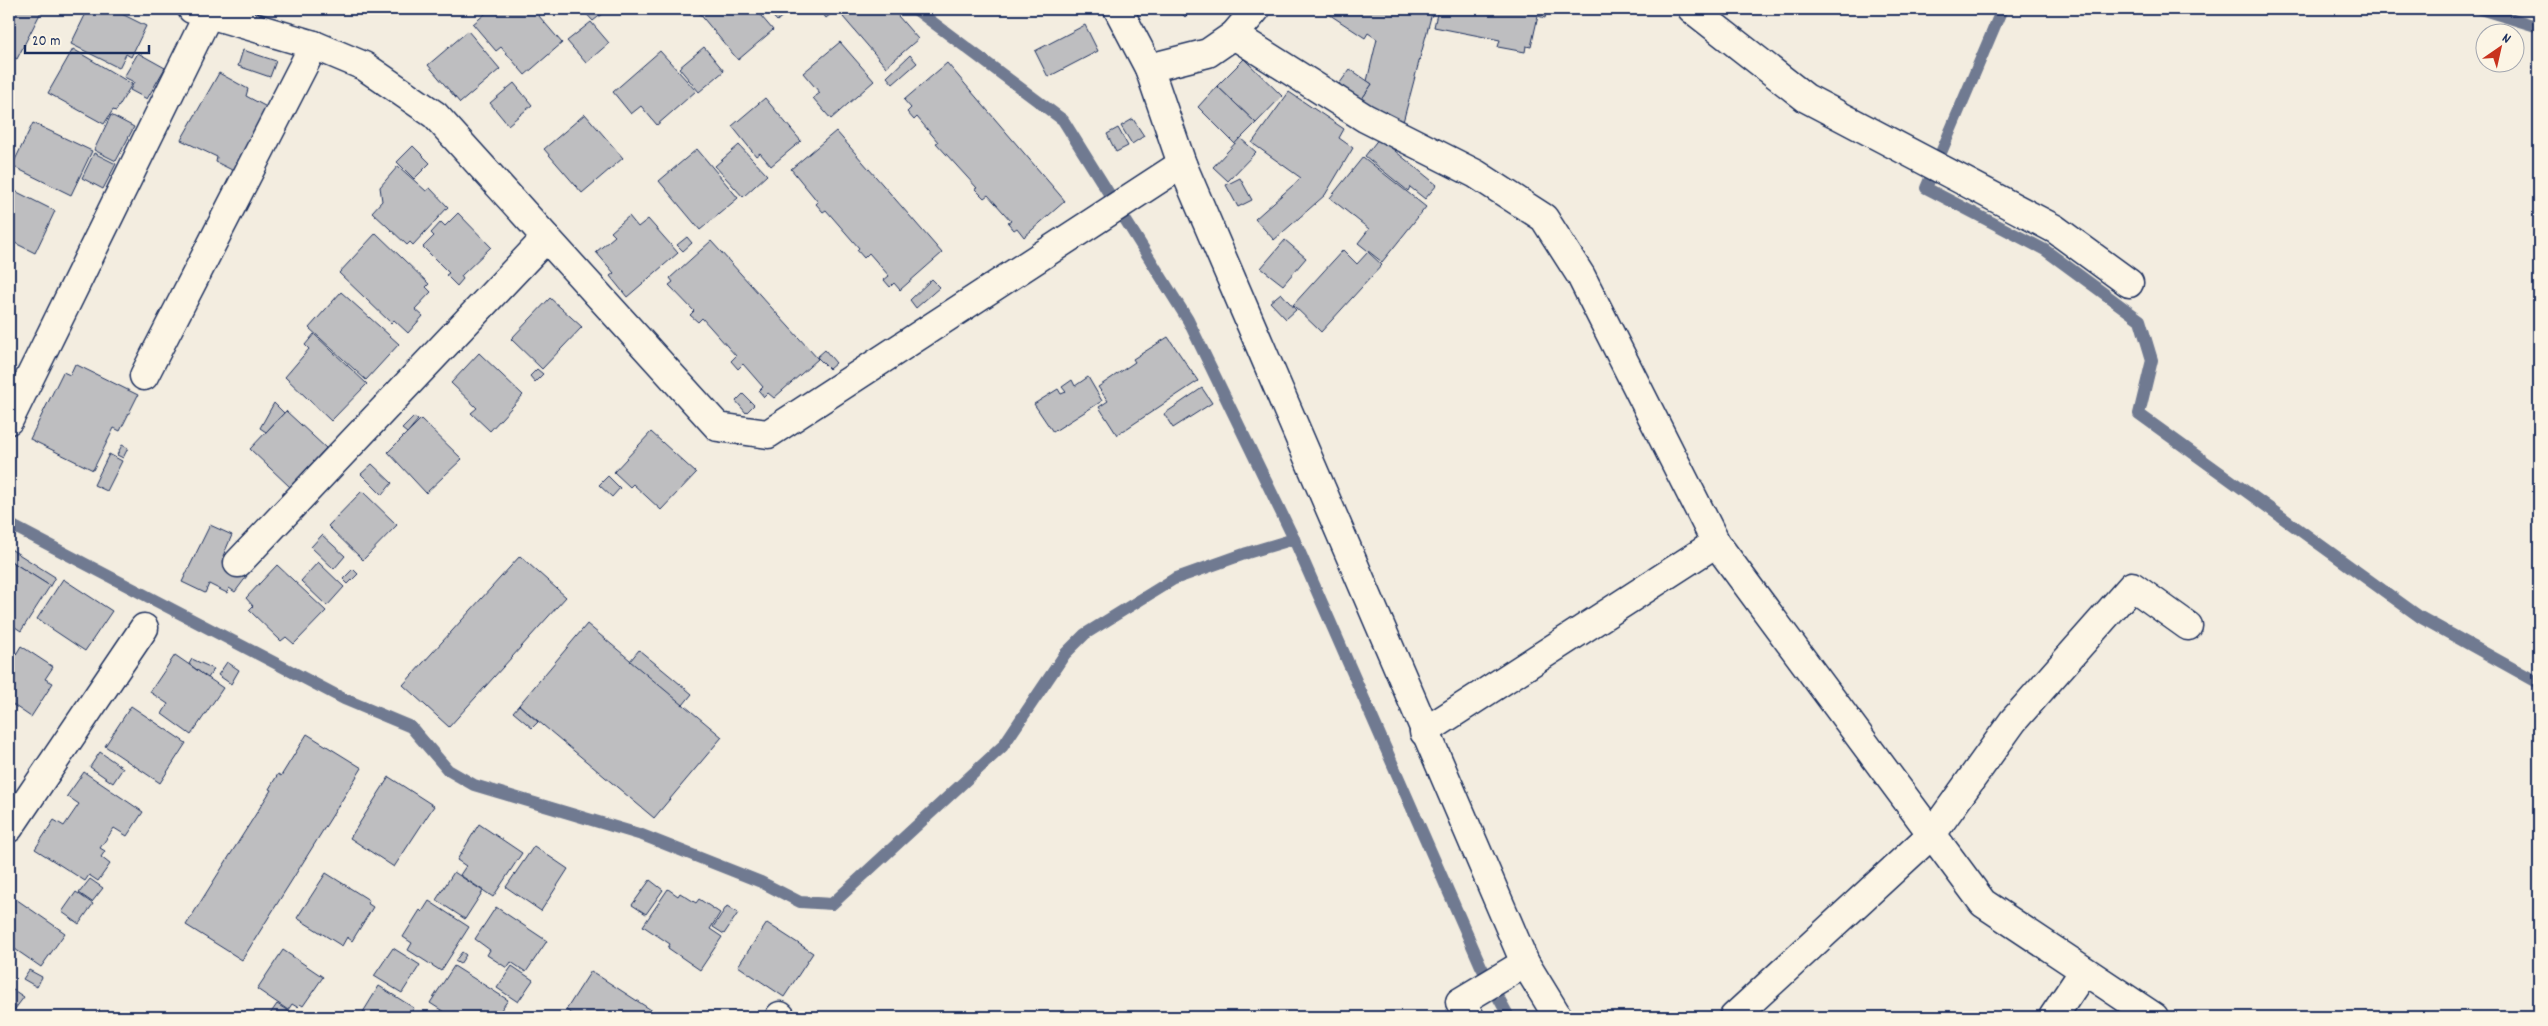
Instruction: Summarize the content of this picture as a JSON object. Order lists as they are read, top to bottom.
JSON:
{
  "scale_bar": "20 m",
  "north": "top right"
}
